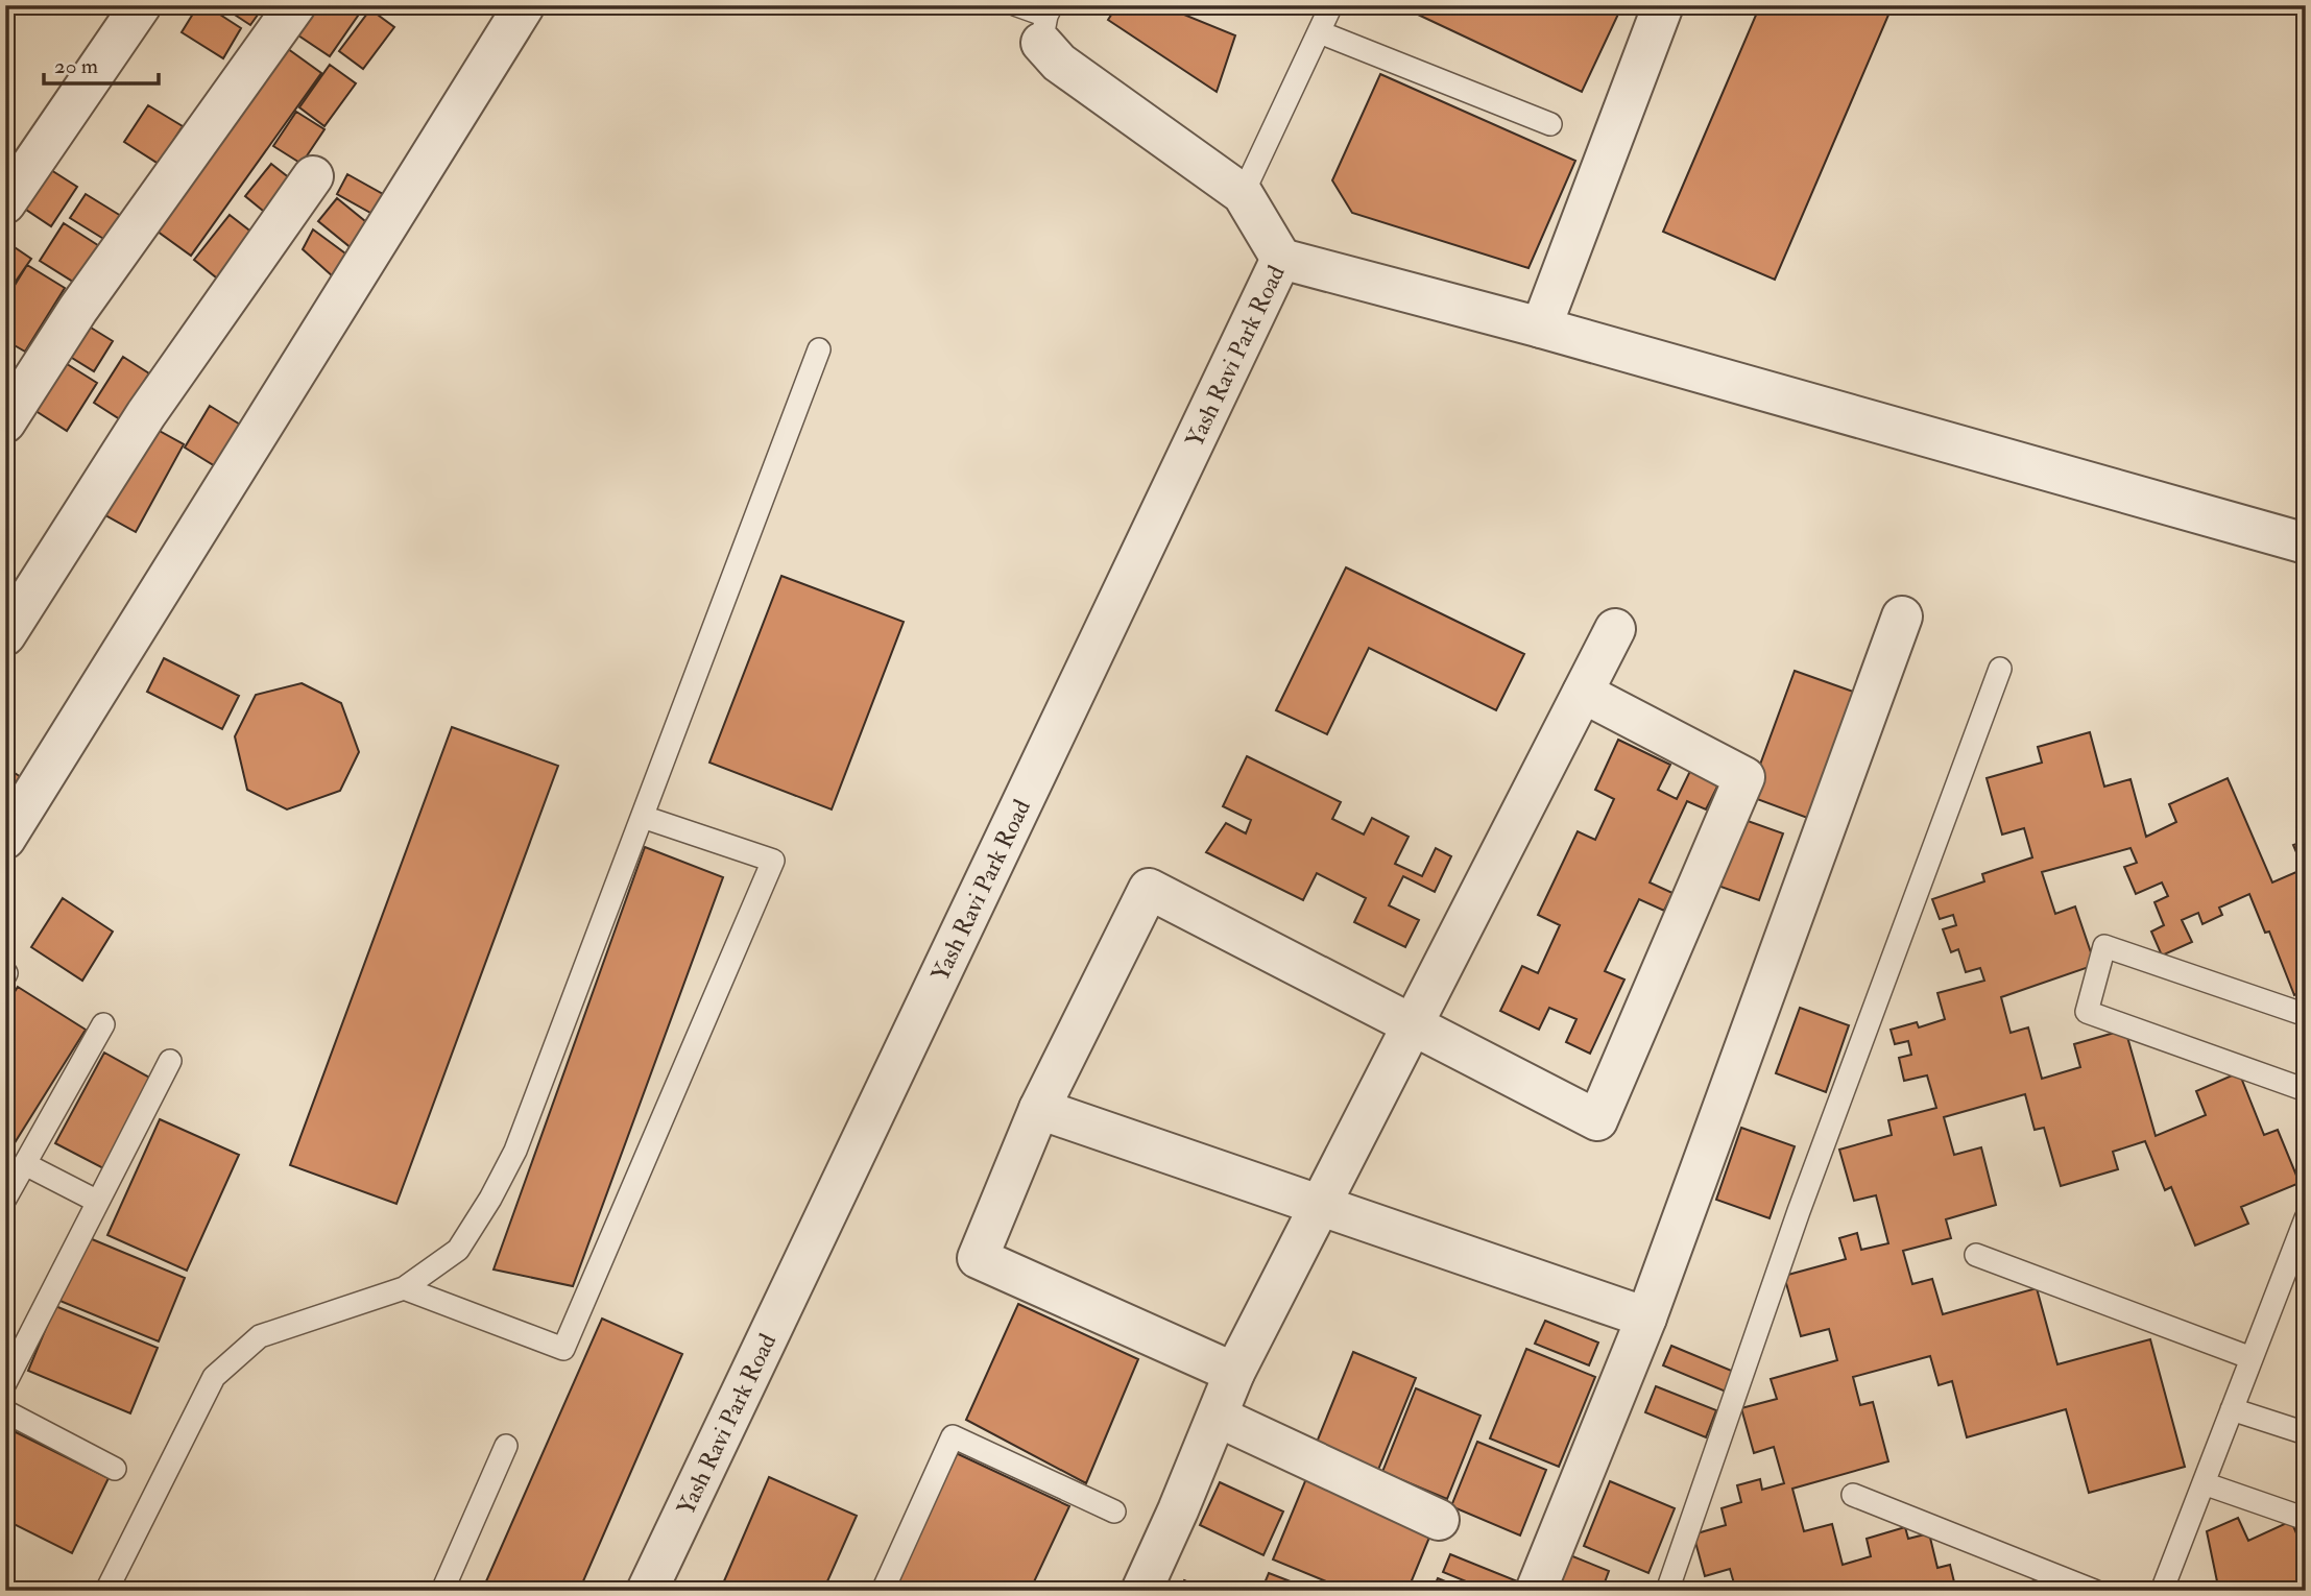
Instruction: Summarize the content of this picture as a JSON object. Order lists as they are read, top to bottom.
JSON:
{
  "streets": {
    "street": ["Yash Ravi Park Road"]
  },
  "scale_bar": "20 m"
}
